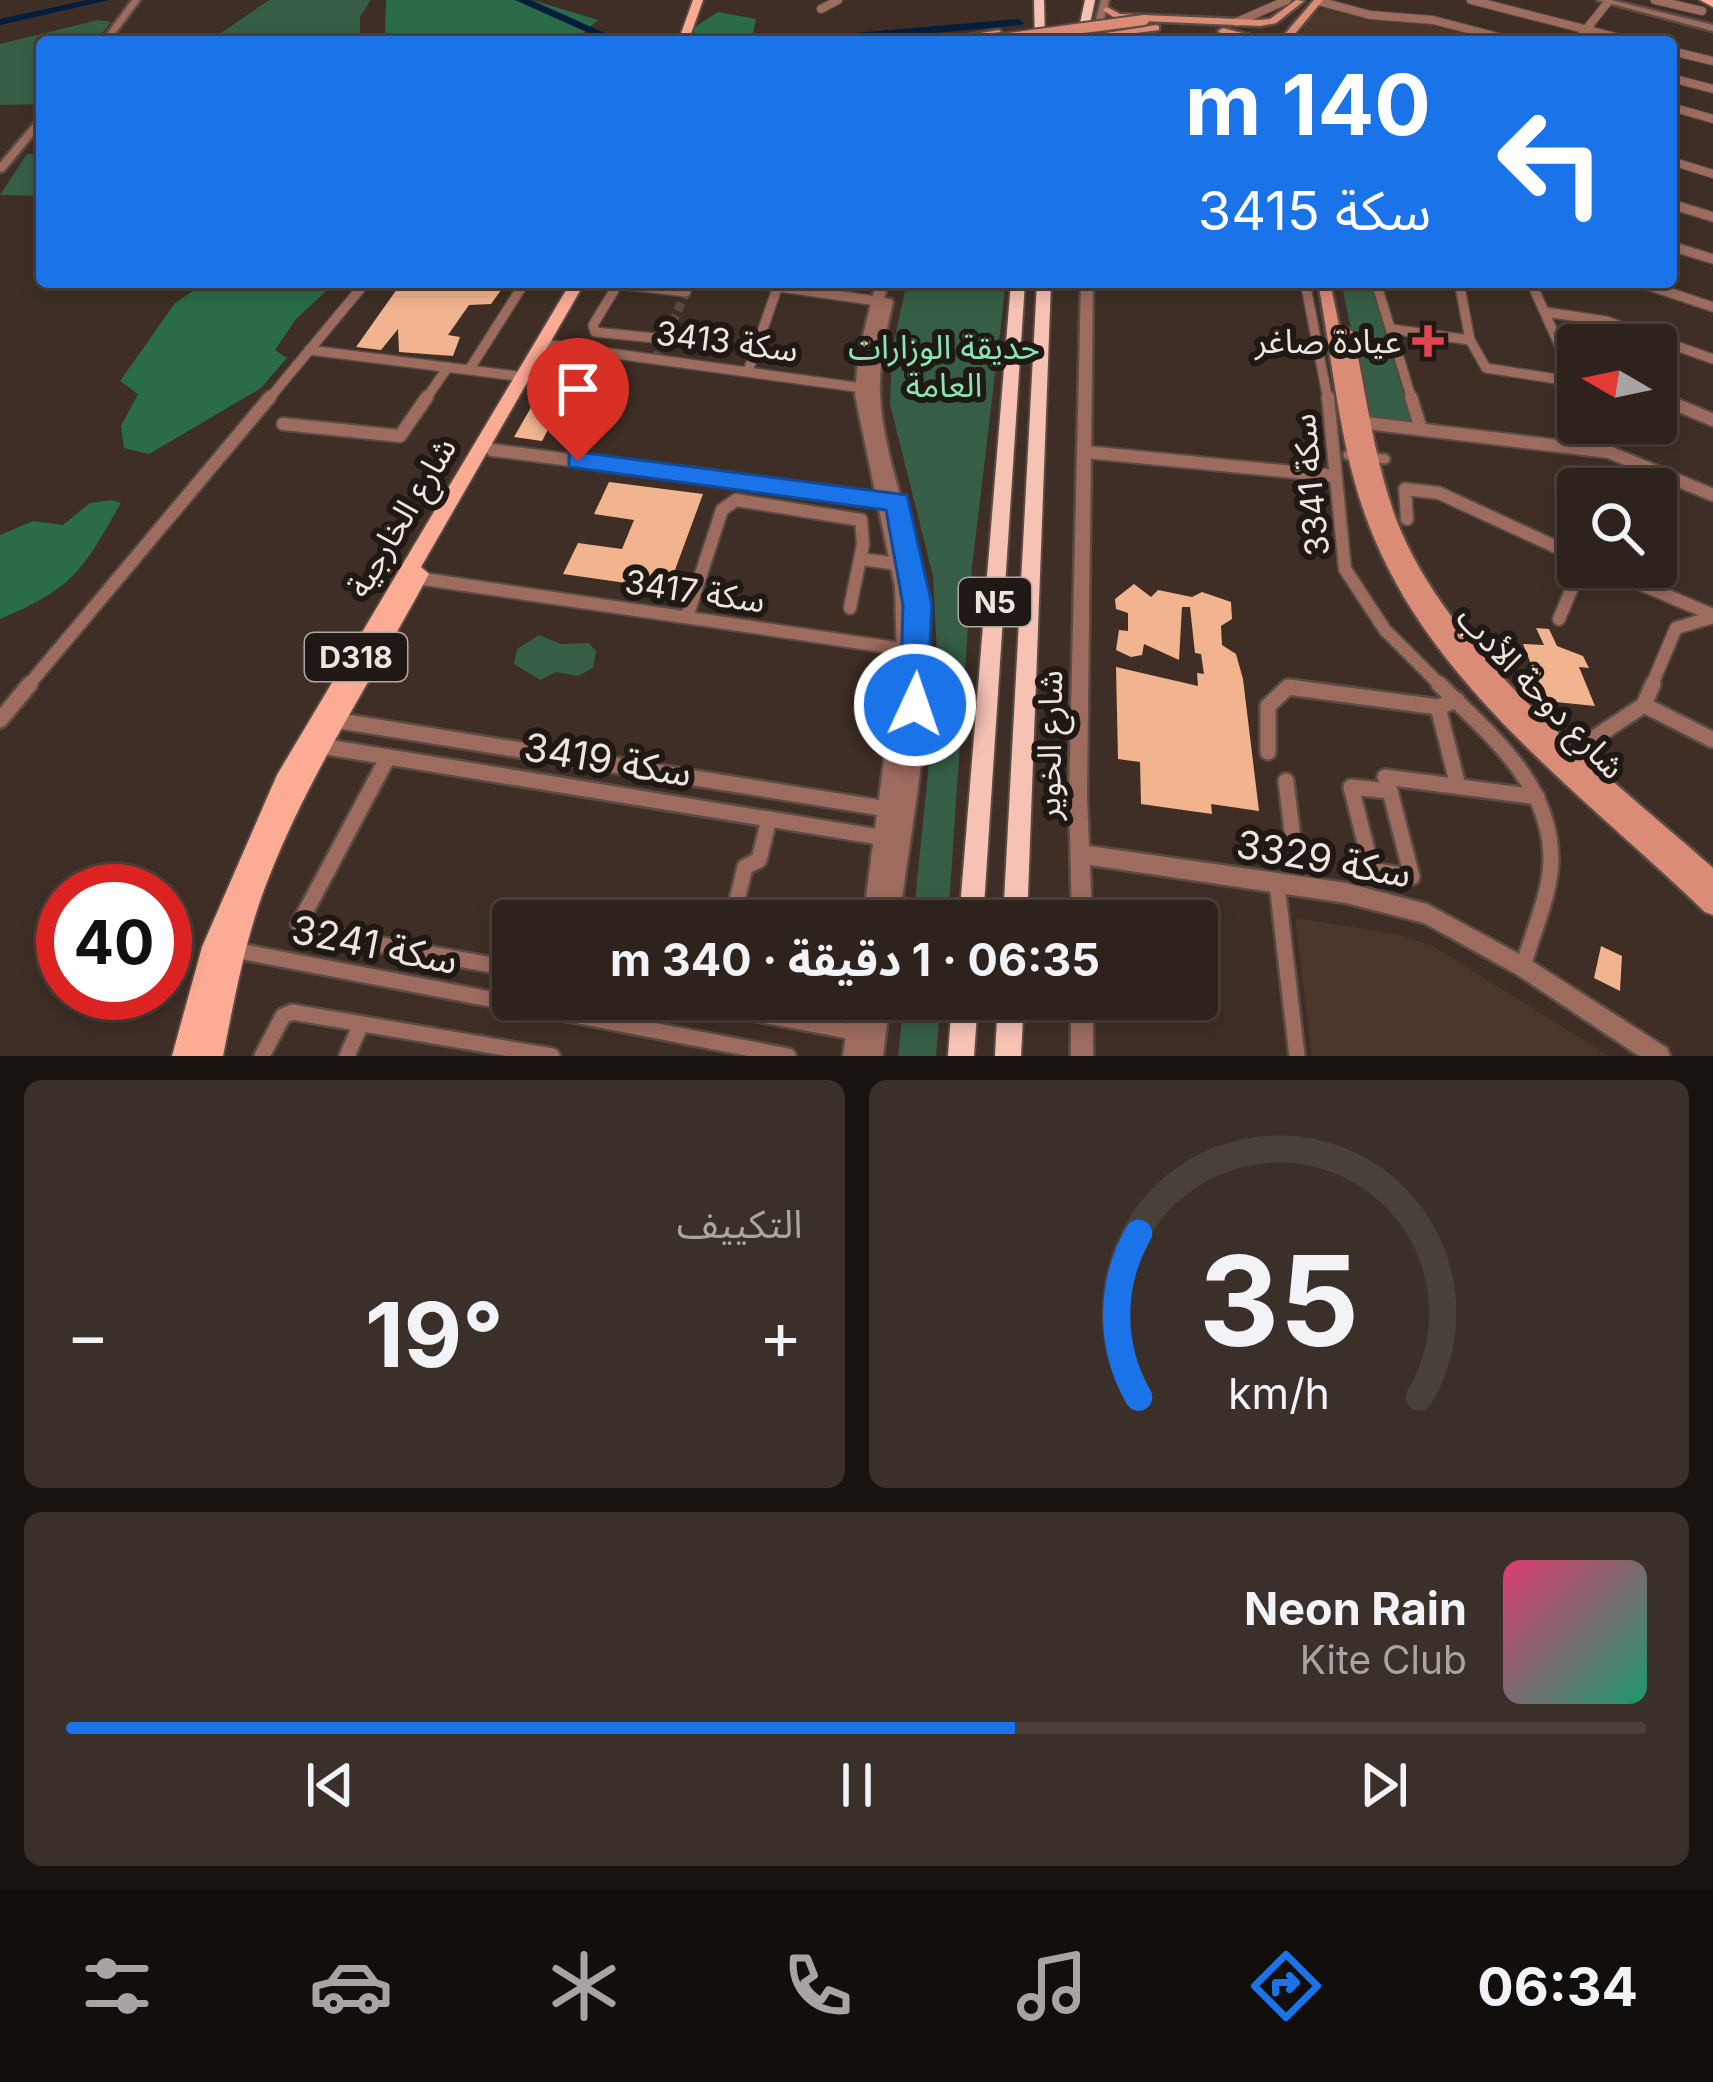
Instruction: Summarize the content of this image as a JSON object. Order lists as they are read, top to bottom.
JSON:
{
  "streets": {
    "highway": ["N5"],
    "main road": ["شارع الخارجية", "D318", "شارع دوحة الأدب"],
    "street": [
      "سكة 3413",
      "سكة 3341",
      "سكة 3417",
      "شارع الخوير",
      "سكة 3419",
      "سكة 3329",
      "سكة 3241"
    ]
  },
  "crossings": [
    ["سكة 3413", "شارع الخارجية"],
    ["سكة 3341", "سكة 3329"],
    ["شارع الخارجية", "سكة 3417"],
    ["شارع الخارجية", "سكة 3419"],
    ["شارع الخارجية", "سكة 3241"],
    ["شارع الخوير", "سكة 3329"]
  ],
  "parks": ["حديقة الوزارات العامة"],
  "places": {
    "health": ["عيادة صاغر"]
  },
  "north": "left",
  "page": {
    "turn": ["140 m", "سكة 3415"],
    "limit": "40",
    "trip": "06:35 · 1 دقيقة · 340 m",
    "tile": "التكييف",
    "heat": ["−", "19°", "+"],
    "song": ["Neon Rain", "Kite Club"],
    "tabs": "06:34",
    "gauge": ["35", "km/h"]
  }
}
